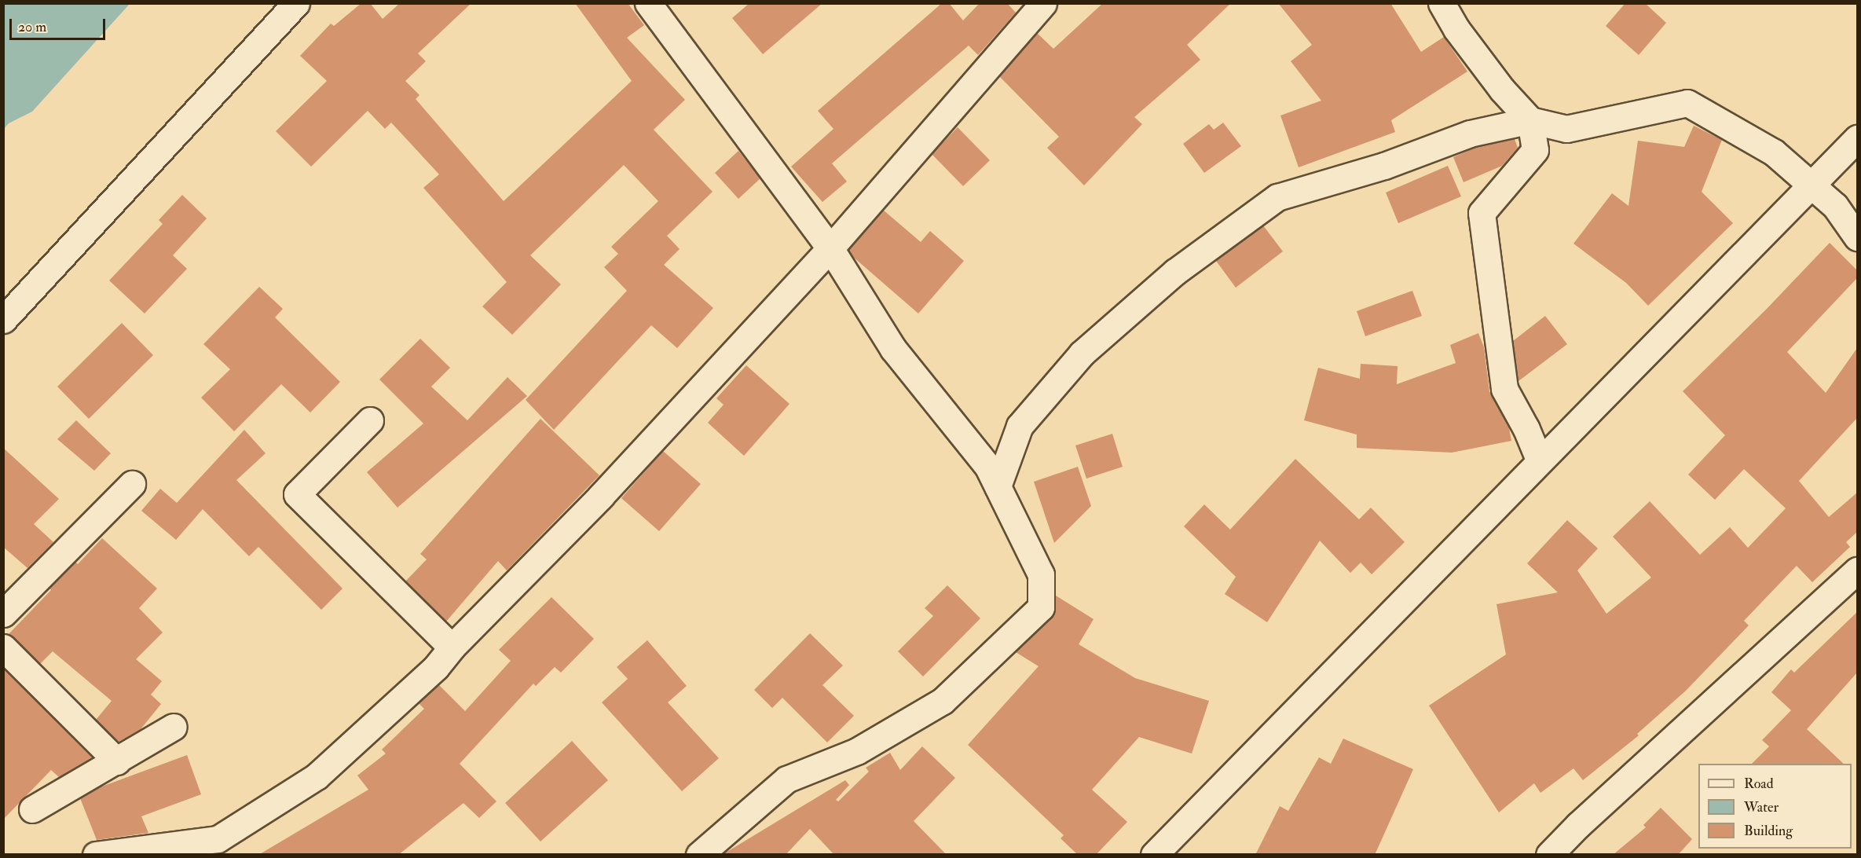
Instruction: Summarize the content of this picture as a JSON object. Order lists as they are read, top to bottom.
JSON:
{
  "legend": ["Road", "Water", "Building"],
  "scale_bar": "20 m"
}
